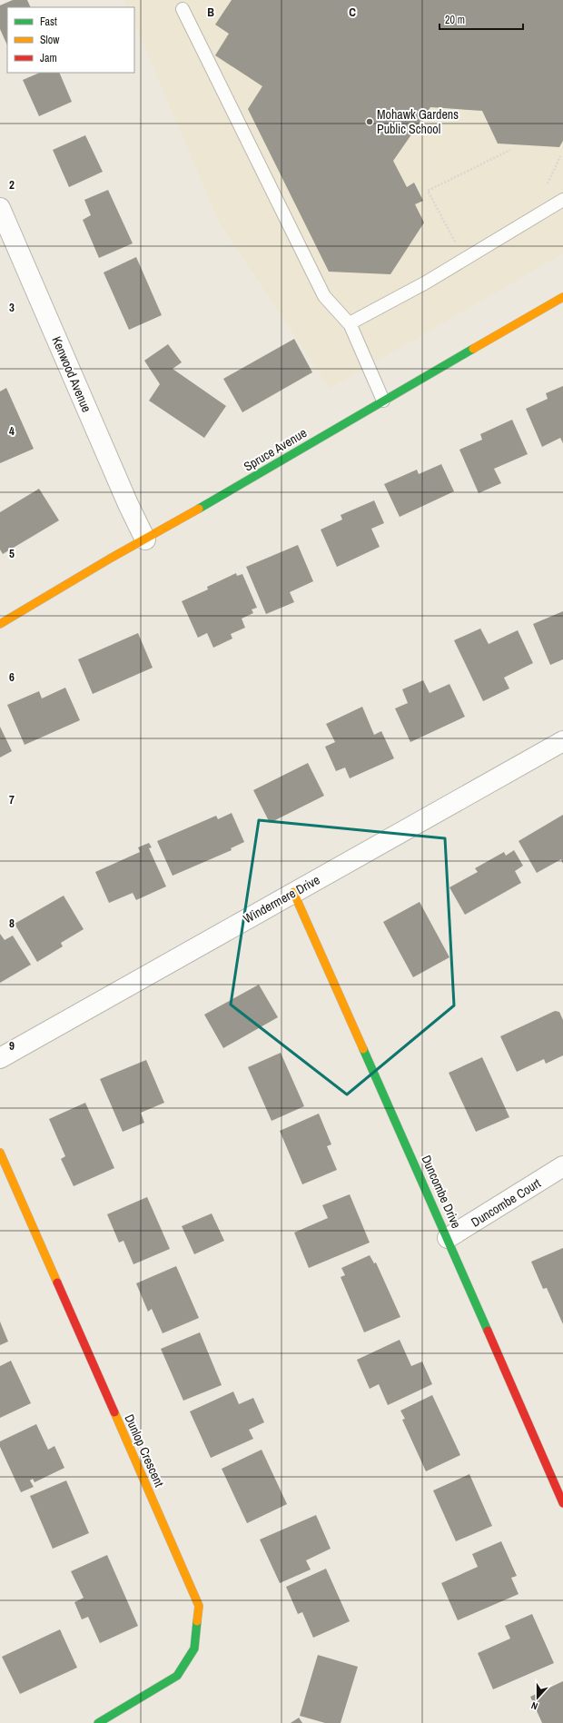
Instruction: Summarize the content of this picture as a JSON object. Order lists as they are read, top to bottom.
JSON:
{
  "streets": {
    "street": [
      "Kenwood Avenue",
      "Spruce Avenue",
      "Windermere Drive",
      "Duncombe Drive",
      "Duncombe Court",
      "Dunlop Crescent"
    ]
  },
  "crossings": [
    ["Kenwood Avenue", "Spruce Avenue"],
    ["Windermere Drive", "Duncombe Drive"],
    ["Duncombe Drive", "Duncombe Court"]
  ],
  "places": ["Mohawk Gardens Public School"],
  "legend": ["Fast", "Slow", "Jam"],
  "scale_bar": "20 m",
  "north": "bottom",
  "grid": {
    "columns": ["B", "C"],
    "rows": [
      "2",
      "3",
      "4",
      "5",
      "6",
      "7",
      "8",
      "9"
    ]
  }
}
